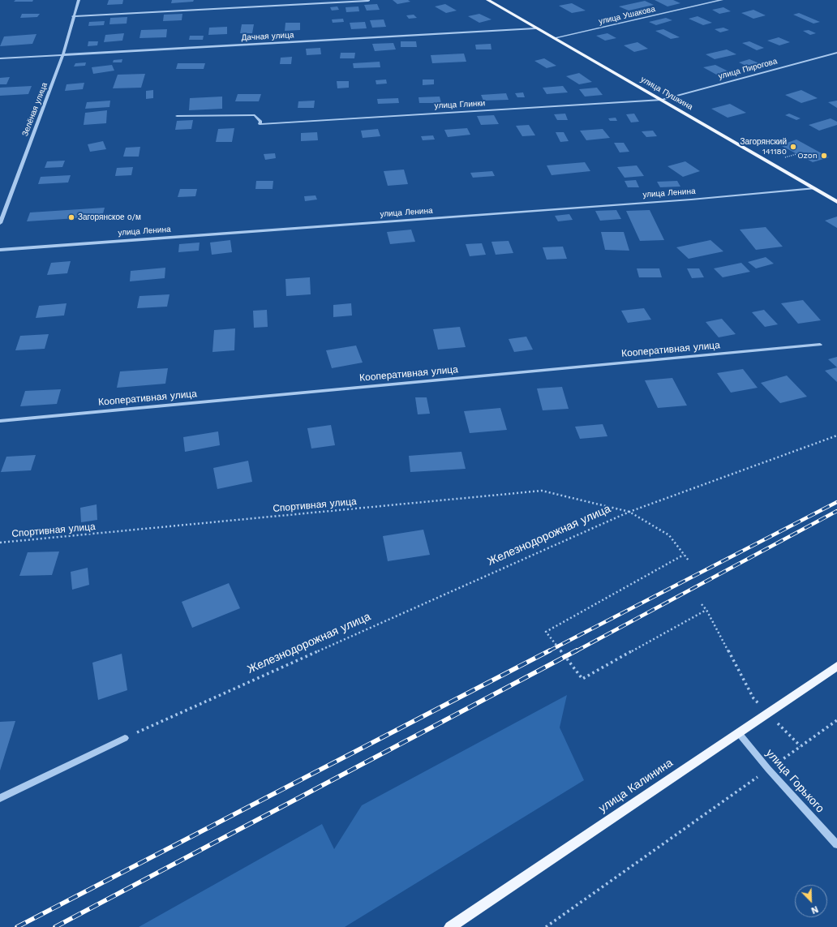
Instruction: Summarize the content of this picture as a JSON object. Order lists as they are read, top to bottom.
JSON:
{
  "streets": {
    "main road": ["улица Пушкина", "улица Калинина"],
    "street": [
      "улица Ушакова",
      "Дачная улица",
      "улица Пирогова",
      "улица Глинки",
      "Зелёная улица",
      "улица Ленина",
      "Кооперативная улица",
      "улица Горького"
    ],
    "path": ["Спортивная улица", "Железнодорожная улица"]
  },
  "crossings": [
    ["улица Ушакова", "улица Пушкина"],
    ["Дачная улица", "улица Пушкина"],
    ["Дачная улица", "Зелёная улица"],
    ["улица Пирогова", "улица Пушкина"],
    ["улица Пирогова", "улица Глинки"],
    ["улица Пушкина", "улица Глинки"],
    ["улица Пушкина", "улица Ленина"],
    ["Спортивная улица", "Железнодорожная улица"],
    ["улица Горького", "улица Калинина"]
  ],
  "places": ["Загорянский 141180", "Ozon", "Загорянское о/м"],
  "north": "bottom right"
}
